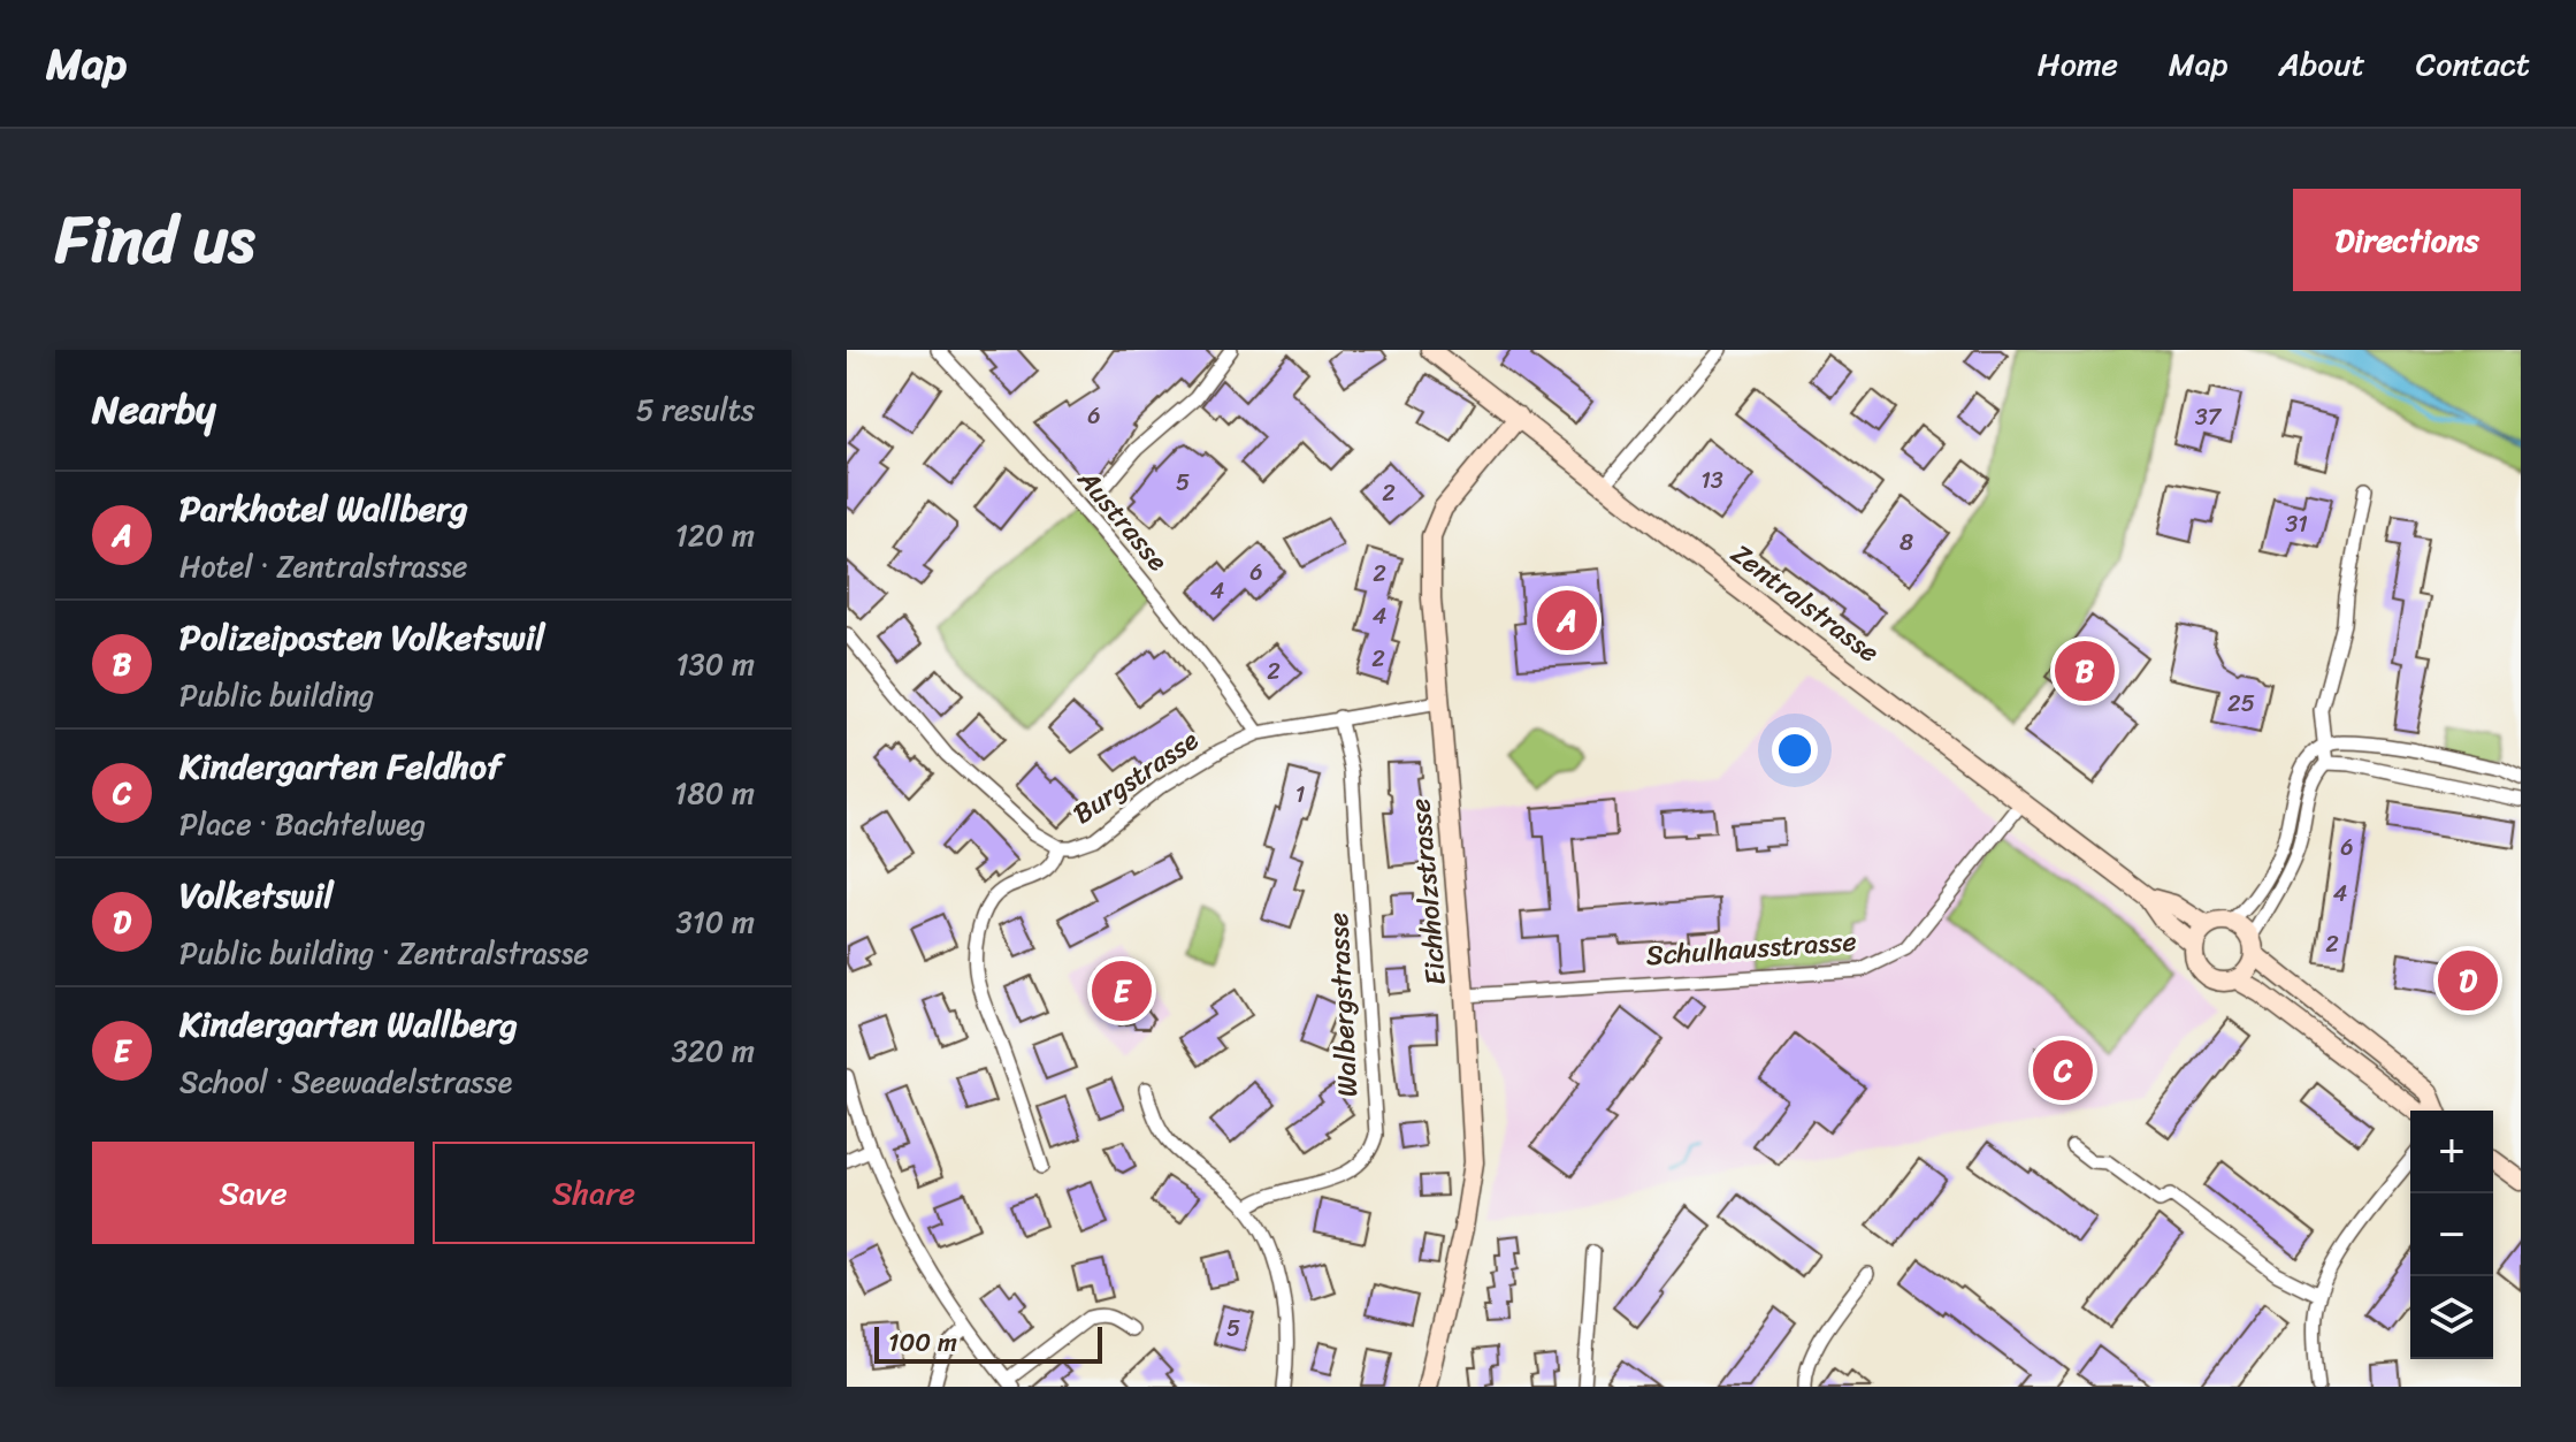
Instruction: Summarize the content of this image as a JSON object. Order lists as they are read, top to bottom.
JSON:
{
  "streets": {
    "street": [
      "Austrasse",
      "Zentralstrasse",
      "Burgstrasse",
      "Eichholzstrasse",
      "Schulhausstrasse",
      "Walbergstrasse"
    ]
  },
  "crossings": [
    ["Austrasse", "Burgstrasse"],
    ["Zentralstrasse", "Eichholzstrasse"],
    ["Zentralstrasse", "Schulhausstrasse"],
    ["Burgstrasse", "Eichholzstrasse"],
    ["Burgstrasse", "Walbergstrasse"],
    ["Eichholzstrasse", "Schulhausstrasse"]
  ],
  "house_numbers": [
    "6",
    "37",
    "13",
    "5",
    "2",
    "31",
    "8",
    "6",
    "2",
    "4",
    "4",
    "2",
    "2",
    "25",
    "1",
    "6",
    "4",
    "2",
    "5"
  ],
  "scale_bar": "100 m",
  "page": {
    "header": "Map",
    "nav": [
      "Home",
      "Map",
      "About",
      "Contact"
    ],
    "title": "Find us",
    "buttons": [
      "Directions",
      ["Save", "Share"]
    ],
    "heading": ["Nearby", "5 results"],
    "list": [
      {
        "mark": "A",
        "name": "Parkhotel Wallberg",
        "note": "Hotel · Zentralstrasse",
        "value": "120 m"
      },
      {
        "mark": "B",
        "name": "Polizeiposten Volketswil",
        "note": "Public building",
        "value": "130 m"
      },
      {
        "mark": "C",
        "name": "Kindergarten Feldhof",
        "note": "Place · Bachtelweg",
        "value": "180 m"
      },
      {
        "mark": "D",
        "name": "Volketswil",
        "note": "Public building · Zentralstrasse",
        "value": "310 m"
      },
      {
        "mark": "E",
        "name": "Kindergarten Wallberg",
        "note": "School · Seewadelstrasse",
        "value": "320 m"
      }
    ],
    "pins": [
      "A",
      "B",
      "D",
      "E",
      "C"
    ],
    "map_buttons": ["+", "−"],
    "scale": "100 m"
  }
}
